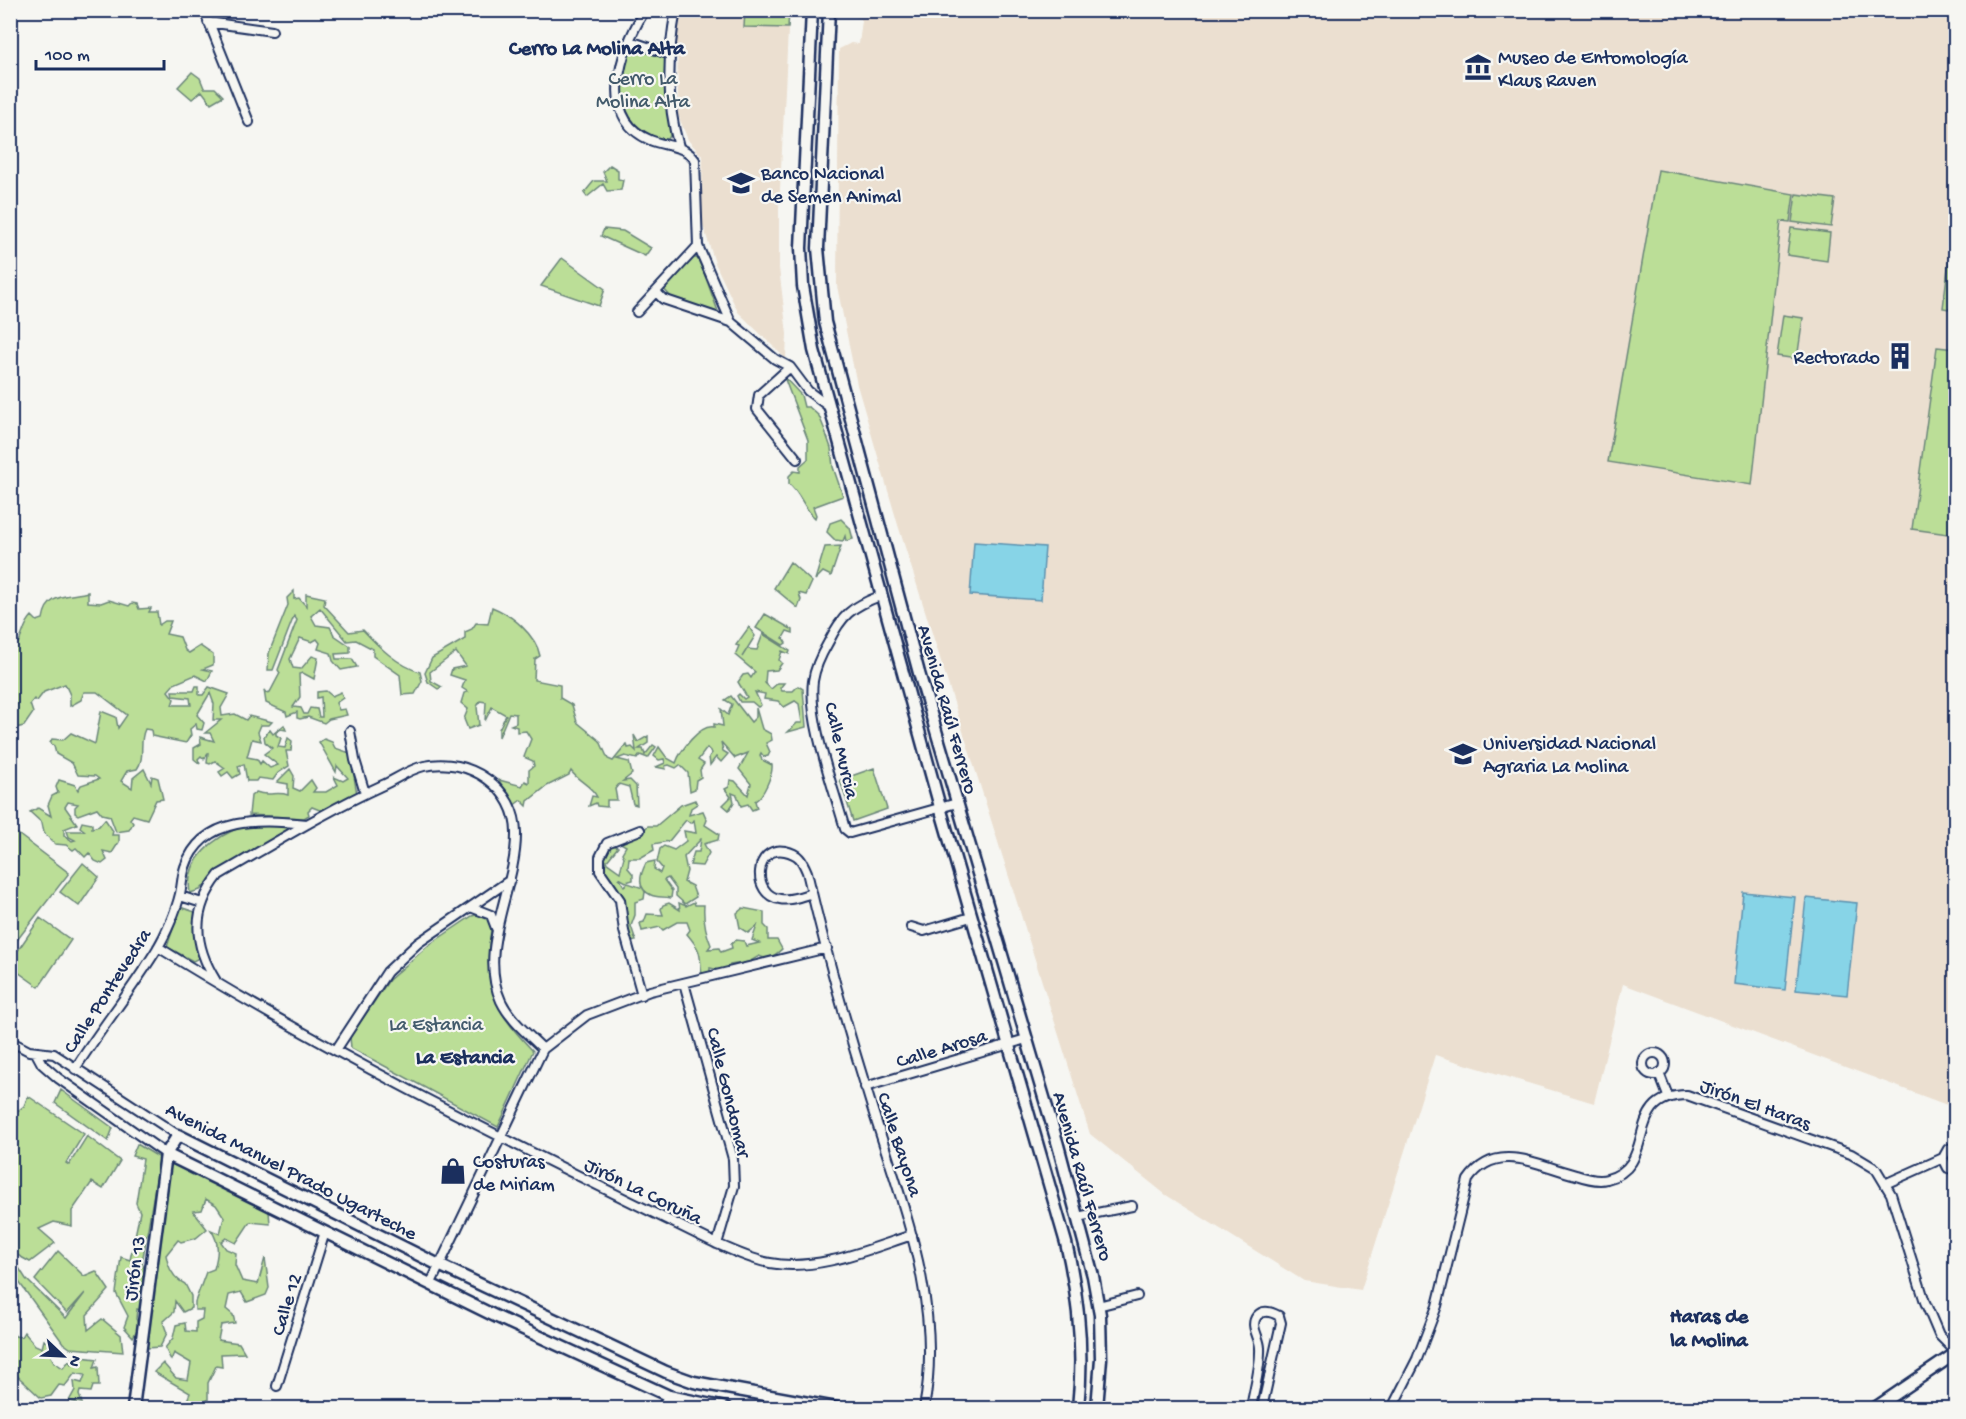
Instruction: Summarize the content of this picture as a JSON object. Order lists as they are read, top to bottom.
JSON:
{
  "streets": {
    "main road": ["Avenida Raúl Ferrero", "Avenida Manuel Prado Ugarteche", "Jirón 13"],
    "street": [
      "Calle Murcia",
      "Calle Pontevedra",
      "Calle Arosa",
      "Calle Gondomar",
      "Jirón El Haras",
      "Calle Bayona",
      "Jirón La Coruña",
      "Calle 12"
    ]
  },
  "crossings": [
    ["Avenida Raúl Ferrero", "Calle Murcia"],
    ["Avenida Raúl Ferrero", "Calle Arosa"],
    ["Calle Pontevedra", "Avenida Manuel Prado Ugarteche"],
    ["Calle Pontevedra", "Jirón La Coruña"],
    ["Calle Arosa", "Calle Bayona"],
    ["Calle Gondomar", "Jirón La Coruña"],
    ["Calle Bayona", "Jirón La Coruña"],
    ["Avenida Manuel Prado Ugarteche", "Jirón 13"],
    ["Avenida Manuel Prado Ugarteche", "Calle 12"]
  ],
  "districts": ["Cerro La Molina Alta", "La Estancia", "Haras de la Molina"],
  "parks": ["Cerro La Molina Alta", "La Estancia"],
  "places": {
    "museum": ["Museo de Entomología Klaus Raven"],
    "school or university": ["Banco Nacional de Semen Animal", "Universidad Nacional Agraria La Molina"],
    "building": ["Rectorado"],
    "shop": ["Costuras de Miriam"]
  },
  "scale_bar": "100 m",
  "north": "bottom right"
}
